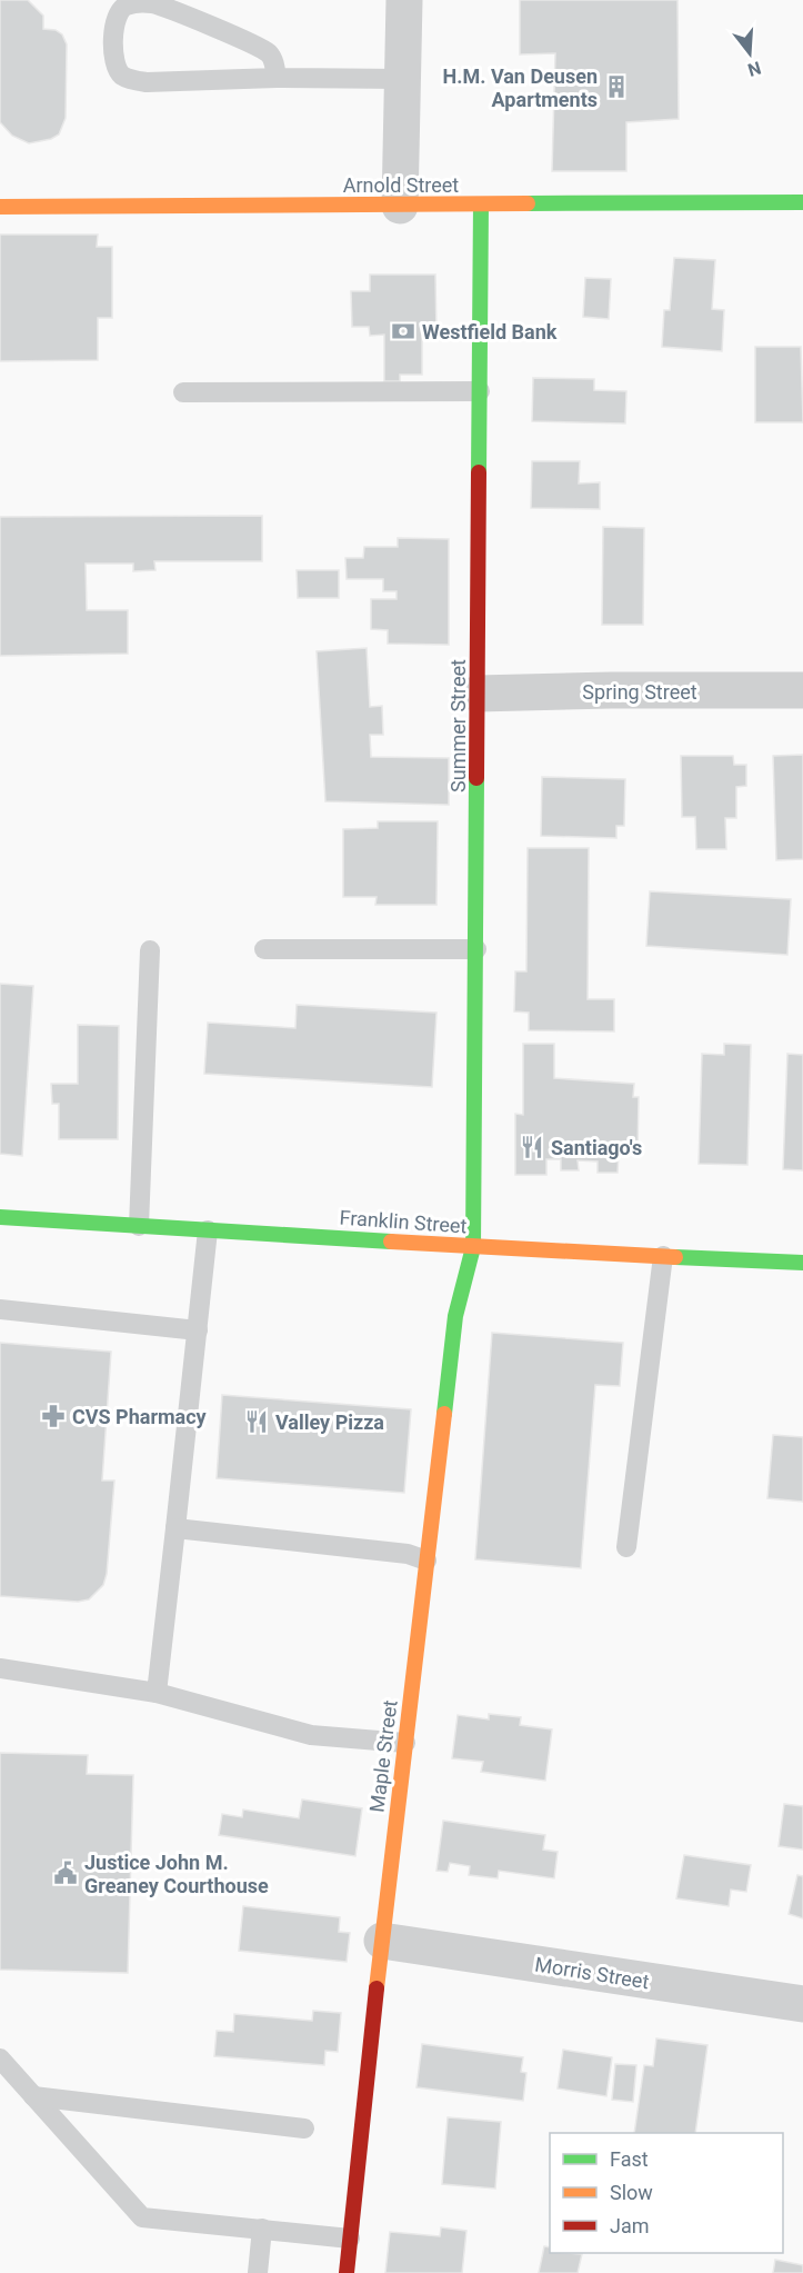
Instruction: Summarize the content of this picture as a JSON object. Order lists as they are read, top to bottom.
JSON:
{
  "streets": {
    "street": [
      "Arnold Street",
      "Spring Street",
      "Summer Street",
      "Franklin Street",
      "Maple Street",
      "Morris Street"
    ]
  },
  "crossings": [
    ["Arnold Street", "Summer Street"],
    ["Spring Street", "Summer Street"],
    ["Summer Street", "Franklin Street"],
    ["Summer Street", "Maple Street"],
    ["Franklin Street", "Maple Street"],
    ["Maple Street", "Morris Street"]
  ],
  "places": {
    "building": ["H.M. Van Deusen Apartments"],
    "bank": ["Westfield Bank"],
    "restaurant": ["Santiago's", "Valley Pizza"],
    "pharmacy": ["CVS Pharmacy"],
    "public building": ["Justice John M. Greaney Courthouse"]
  },
  "legend": ["Fast", "Slow", "Jam"],
  "north": "bottom"
}
